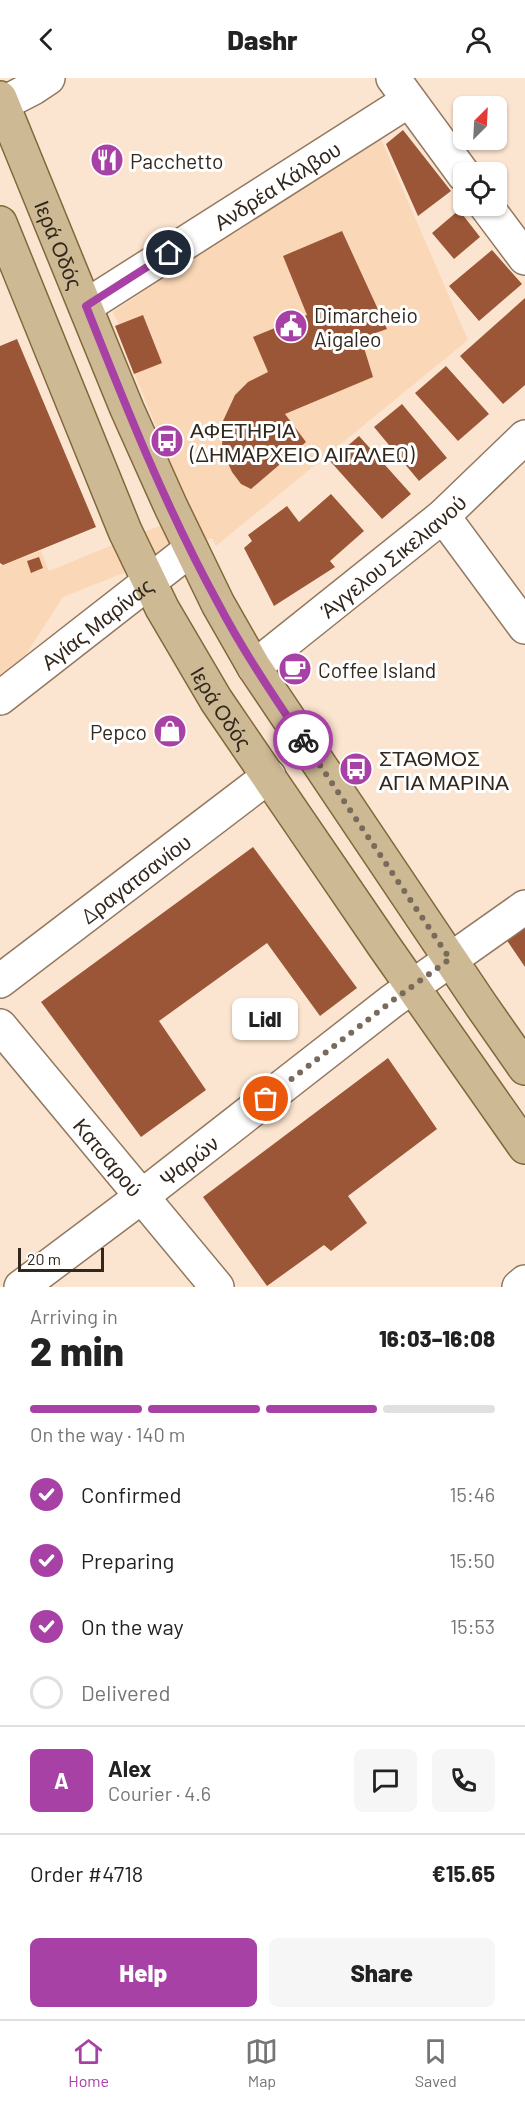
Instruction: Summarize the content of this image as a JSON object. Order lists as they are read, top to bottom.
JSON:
{
  "streets": {
    "main road": ["Ιερά Οδός"],
    "street": [
      "Ανδρέα Κάλβου",
      "Άγγελου Σικελιανού",
      "Αγίας Μαρίνας",
      "Δραγατσανίου",
      "Κατσαρού",
      "Ψαρών"
    ]
  },
  "crossings": [
    ["Ανδρέα Κάλβου", "Ιερά Οδός"],
    ["Ιερά Οδός", "Άγγελου Σικελιανού"],
    ["Ιερά Οδός", "Αγίας Μαρίνας"],
    ["Ιερά Οδός", "Δραγατσανίου"],
    ["Ιερά Οδός", "Ψαρών"],
    ["Κατσαρού", "Ψαρών"]
  ],
  "places": {
    "restaurant": ["Pacchetto"],
    "public building": ["Dimarcheio Aigaleo"],
    "bus stop": ["ΑΦΕΤΗΡΙΑ (ΔΗΜΑΡΧΕΙΟ ΑΙΓΑΛΕΩ)", "ΣΤΑΘΜΟΣ ΑΓΙΑ ΜΑΡΙΝΑ"],
    "cafe": ["Coffee Island"],
    "shop": ["Pepco"],
    "other": ["Lidl"]
  },
  "scale_bar": "20 m",
  "north": "top right",
  "page": {
    "header": "Dashr",
    "bubble": "Lidl",
    "scale": "20 m",
    "heading": ["2 min", "Arriving in", "16:03–16:08"],
    "panel": [
      "Alex",
      "Courier · 4.6",
      "Order #4718",
      "€15.65"
    ],
    "bar": "On the way · 140 m",
    "list": [
      ["Confirmed", "15:46"],
      ["Preparing", "15:50"],
      ["On the way", "15:53"],
      "Delivered"
    ],
    "round": "A",
    "buttons": ["Help", "Share"],
    "tabs": ["Home", "Map", "Saved"]
  }
}
